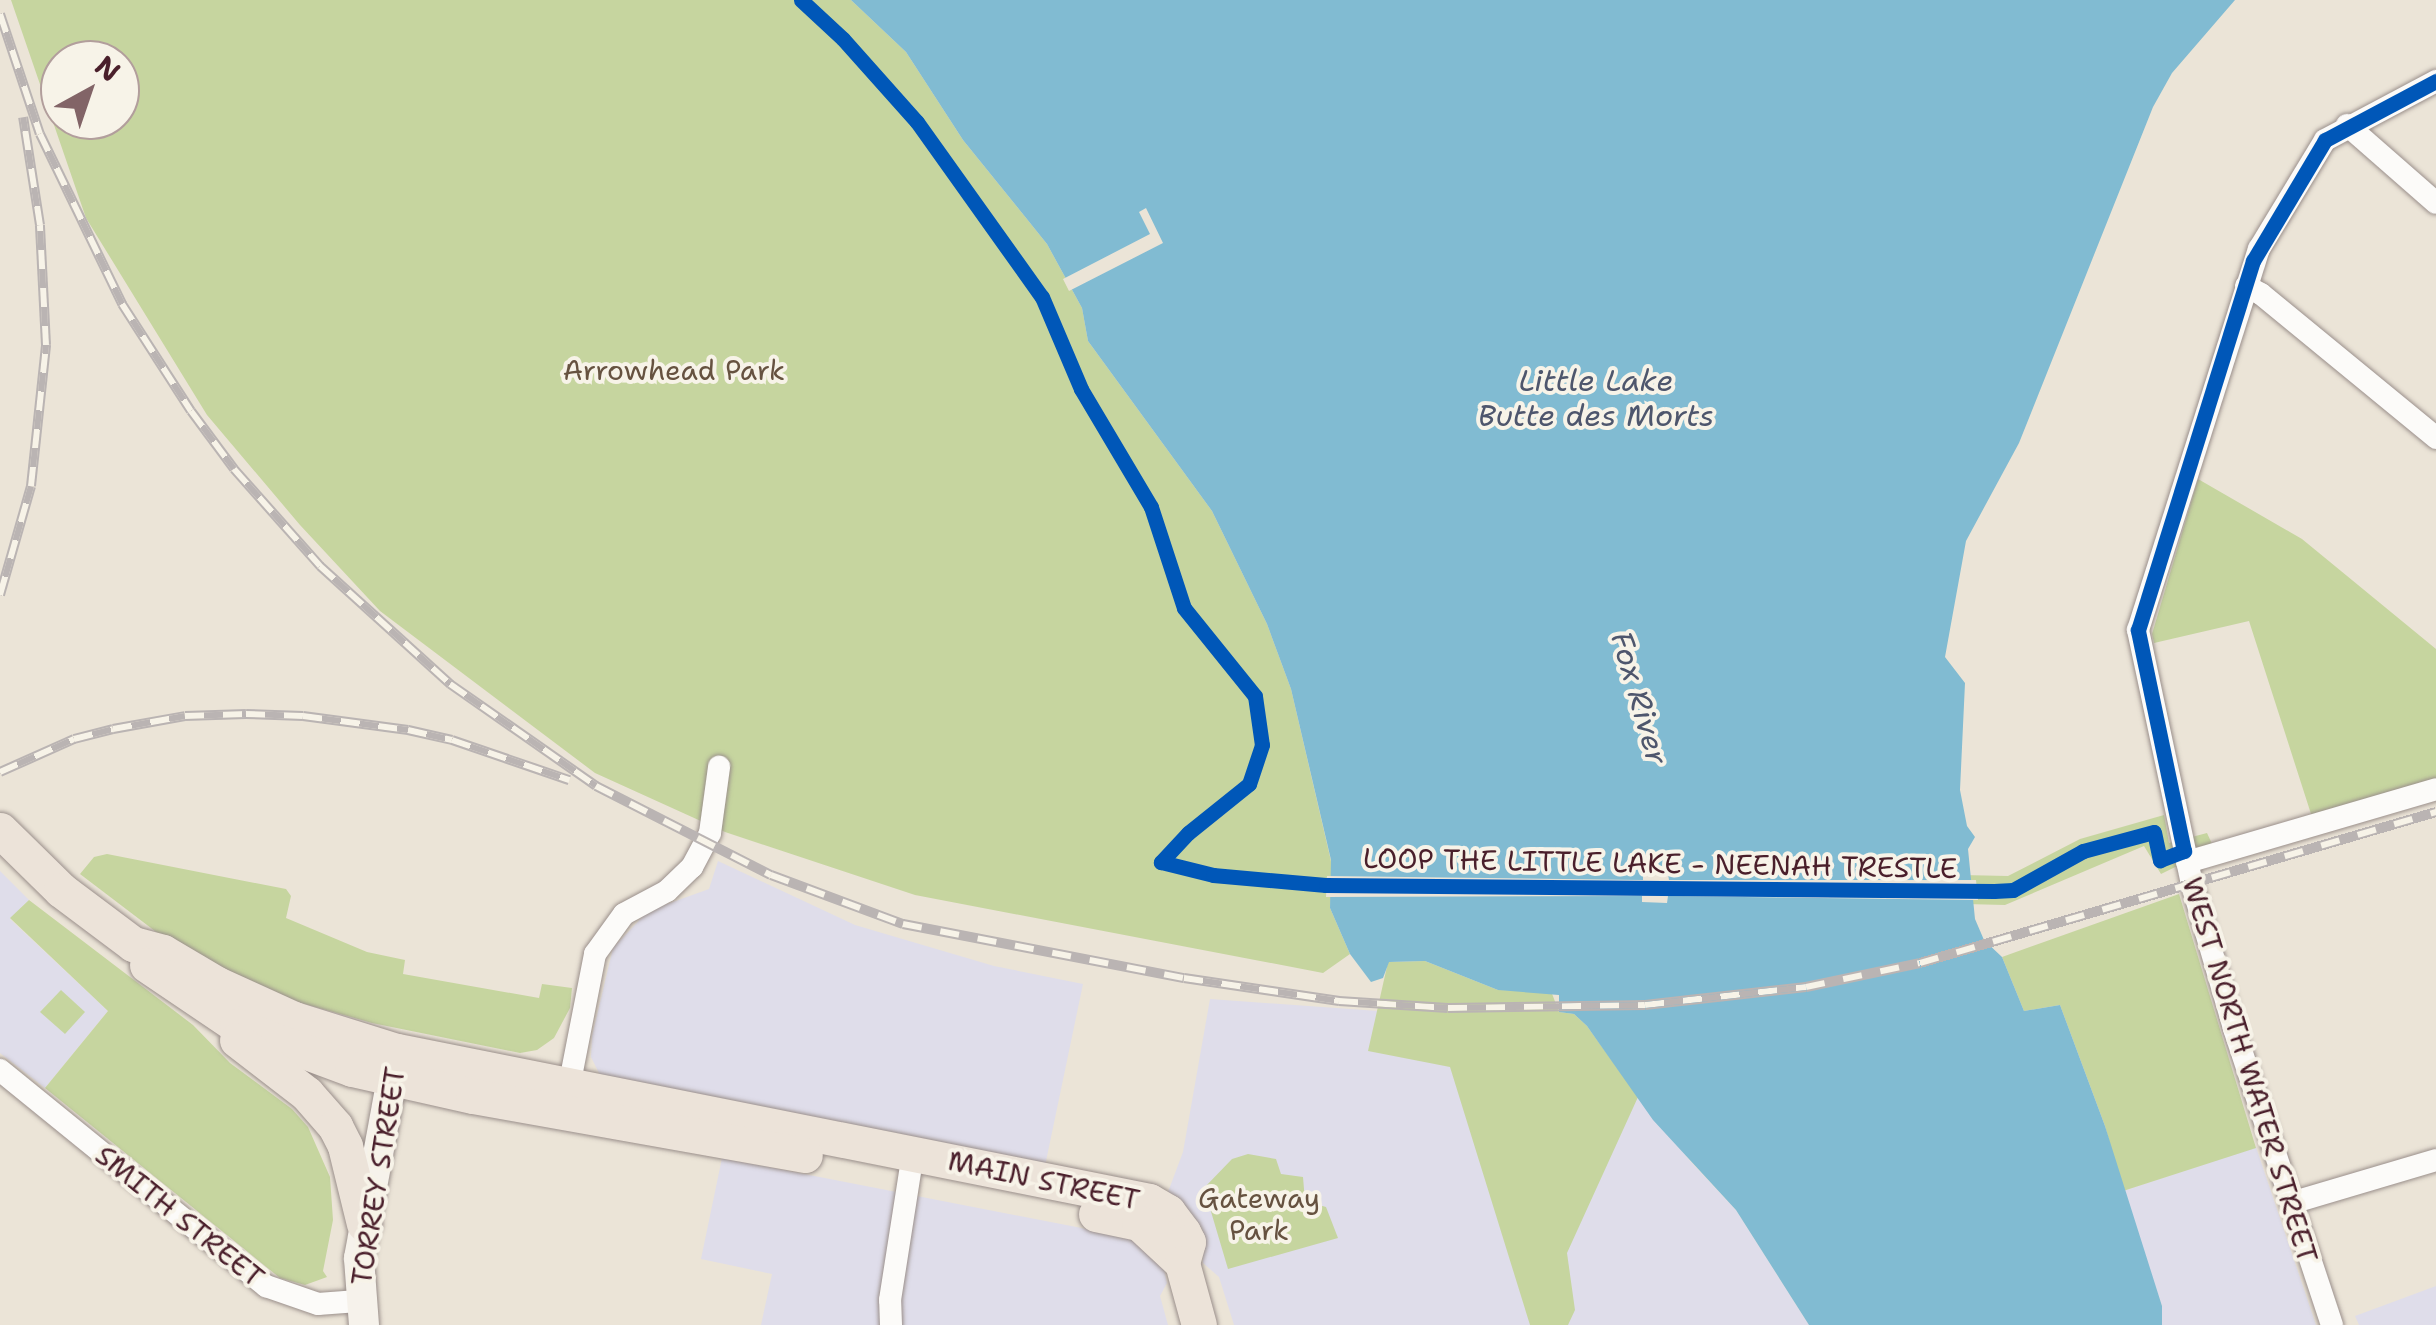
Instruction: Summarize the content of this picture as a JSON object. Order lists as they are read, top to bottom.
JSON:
{
  "streets": {
    "main road": ["TORREY STREET", "MAIN STREET"],
    "street": ["WEST NORTH WATER STREET", "SMITH STREET"],
    "cycle path": ["LOOP THE LITTLE LAKE - NEENAH TRESTLE"]
  },
  "crossings": [
    ["TORREY STREET", "MAIN STREET"],
    ["TORREY STREET", "SMITH STREET"]
  ],
  "water": ["Little Lake Butte des Morts", "Fox River"],
  "parks": ["Arrowhead Park", "Gateway Park"],
  "north": "top right"
}
